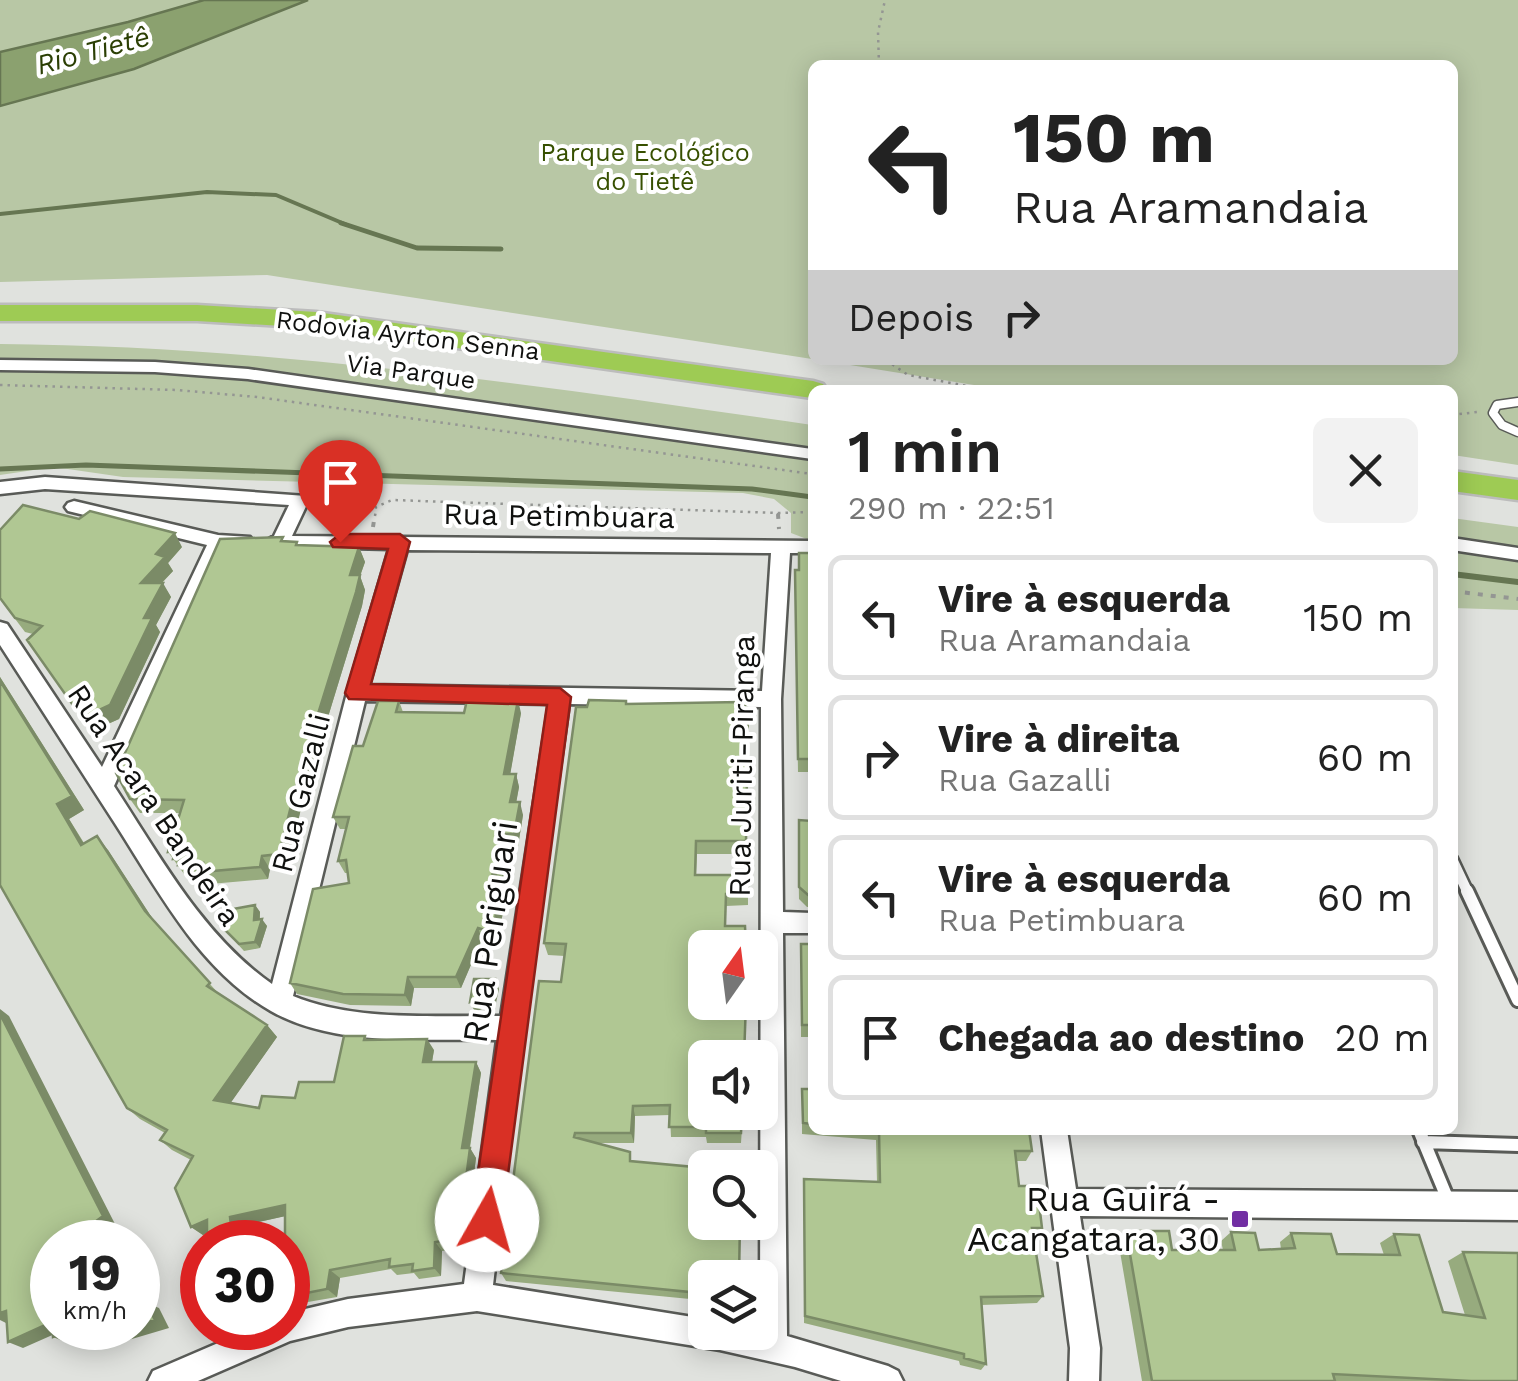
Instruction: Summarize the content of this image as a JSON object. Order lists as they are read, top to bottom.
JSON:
{
  "streets": {
    "highway": ["Rodovia Ayrton Senna"],
    "street": [
      "Via Parque",
      "Rua Petimbuara",
      "Rua Juriti-Piranga",
      "Rua Gazalli",
      "Rua Acara Bandeira",
      "Rua Periguari"
    ]
  },
  "crossings": [
    ["Rua Petimbuara", "Rua Juriti-Piranga"],
    ["Rua Petimbuara", "Rua Gazalli"],
    ["Rua Gazalli", "Rua Acara Bandeira"],
    ["Rua Acara Bandeira", "Rua Periguari"]
  ],
  "water": ["Rio Tietê"],
  "parks": ["Parque Ecológico do Tietê"],
  "places": {
    "transit": ["Rua Guirá - Acangatara, 30"]
  },
  "north": "top",
  "page": {
    "turn": ["150 m", "Rua Aramandaia"],
    "then": "Depois",
    "heading": ["1 min", "290 m · 22:51"],
    "list": [
      {
        "name": "Vire à esquerda",
        "note": "Rua Aramandaia",
        "value": "150 m"
      },
      {
        "name": "Vire à direita",
        "note": "Rua Gazalli",
        "value": "60 m"
      },
      {
        "name": "Vire à esquerda",
        "note": "Rua Petimbuara",
        "value": "60 m"
      },
      {
        "name": "Chegada ao destino",
        "value": "20 m"
      }
    ],
    "speed": "19 km/h",
    "limit": "30"
  }
}
